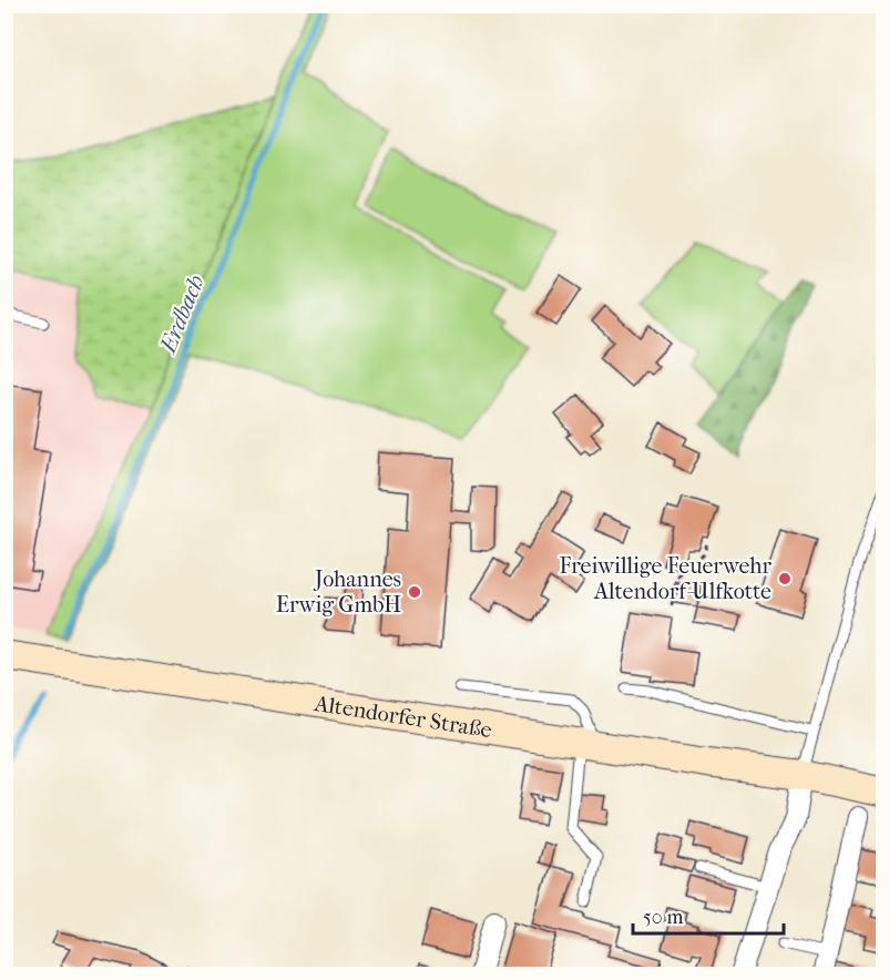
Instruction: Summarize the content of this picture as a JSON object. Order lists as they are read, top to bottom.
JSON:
{
  "streets": {
    "street": ["Altendorfer Straße"]
  },
  "water": ["Erdbach"],
  "places": ["Freiwillige Feuerwehr Altendorf-Ulfkotte", "Johannes Erwig GmbH"],
  "scale_bar": "50 m"
}
